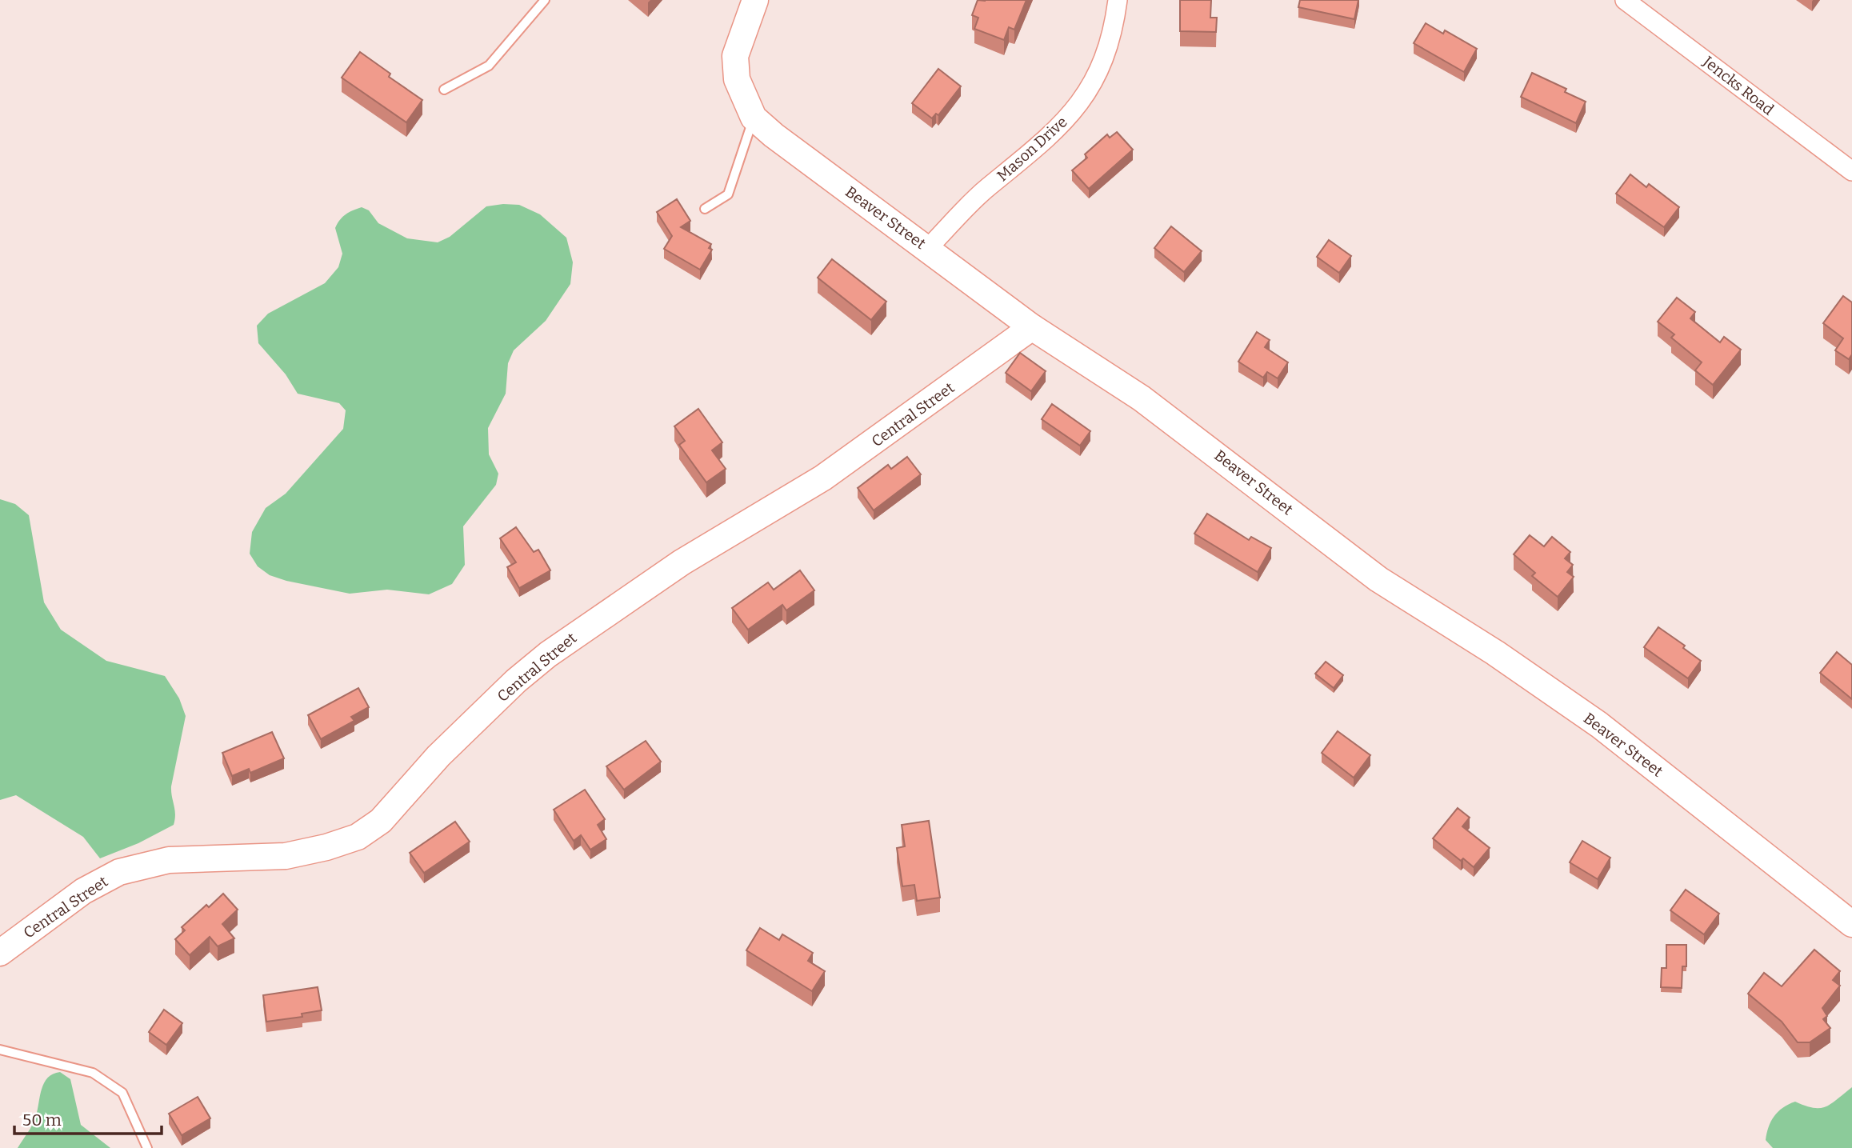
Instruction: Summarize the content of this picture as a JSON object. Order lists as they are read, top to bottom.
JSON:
{
  "streets": {
    "street": [
      "Jencks Road",
      "Mason Drive",
      "Beaver Street",
      "Central Street"
    ]
  },
  "crossings": [
    ["Mason Drive", "Beaver Street"],
    ["Beaver Street", "Central Street"]
  ],
  "scale_bar": "50 m"
}
